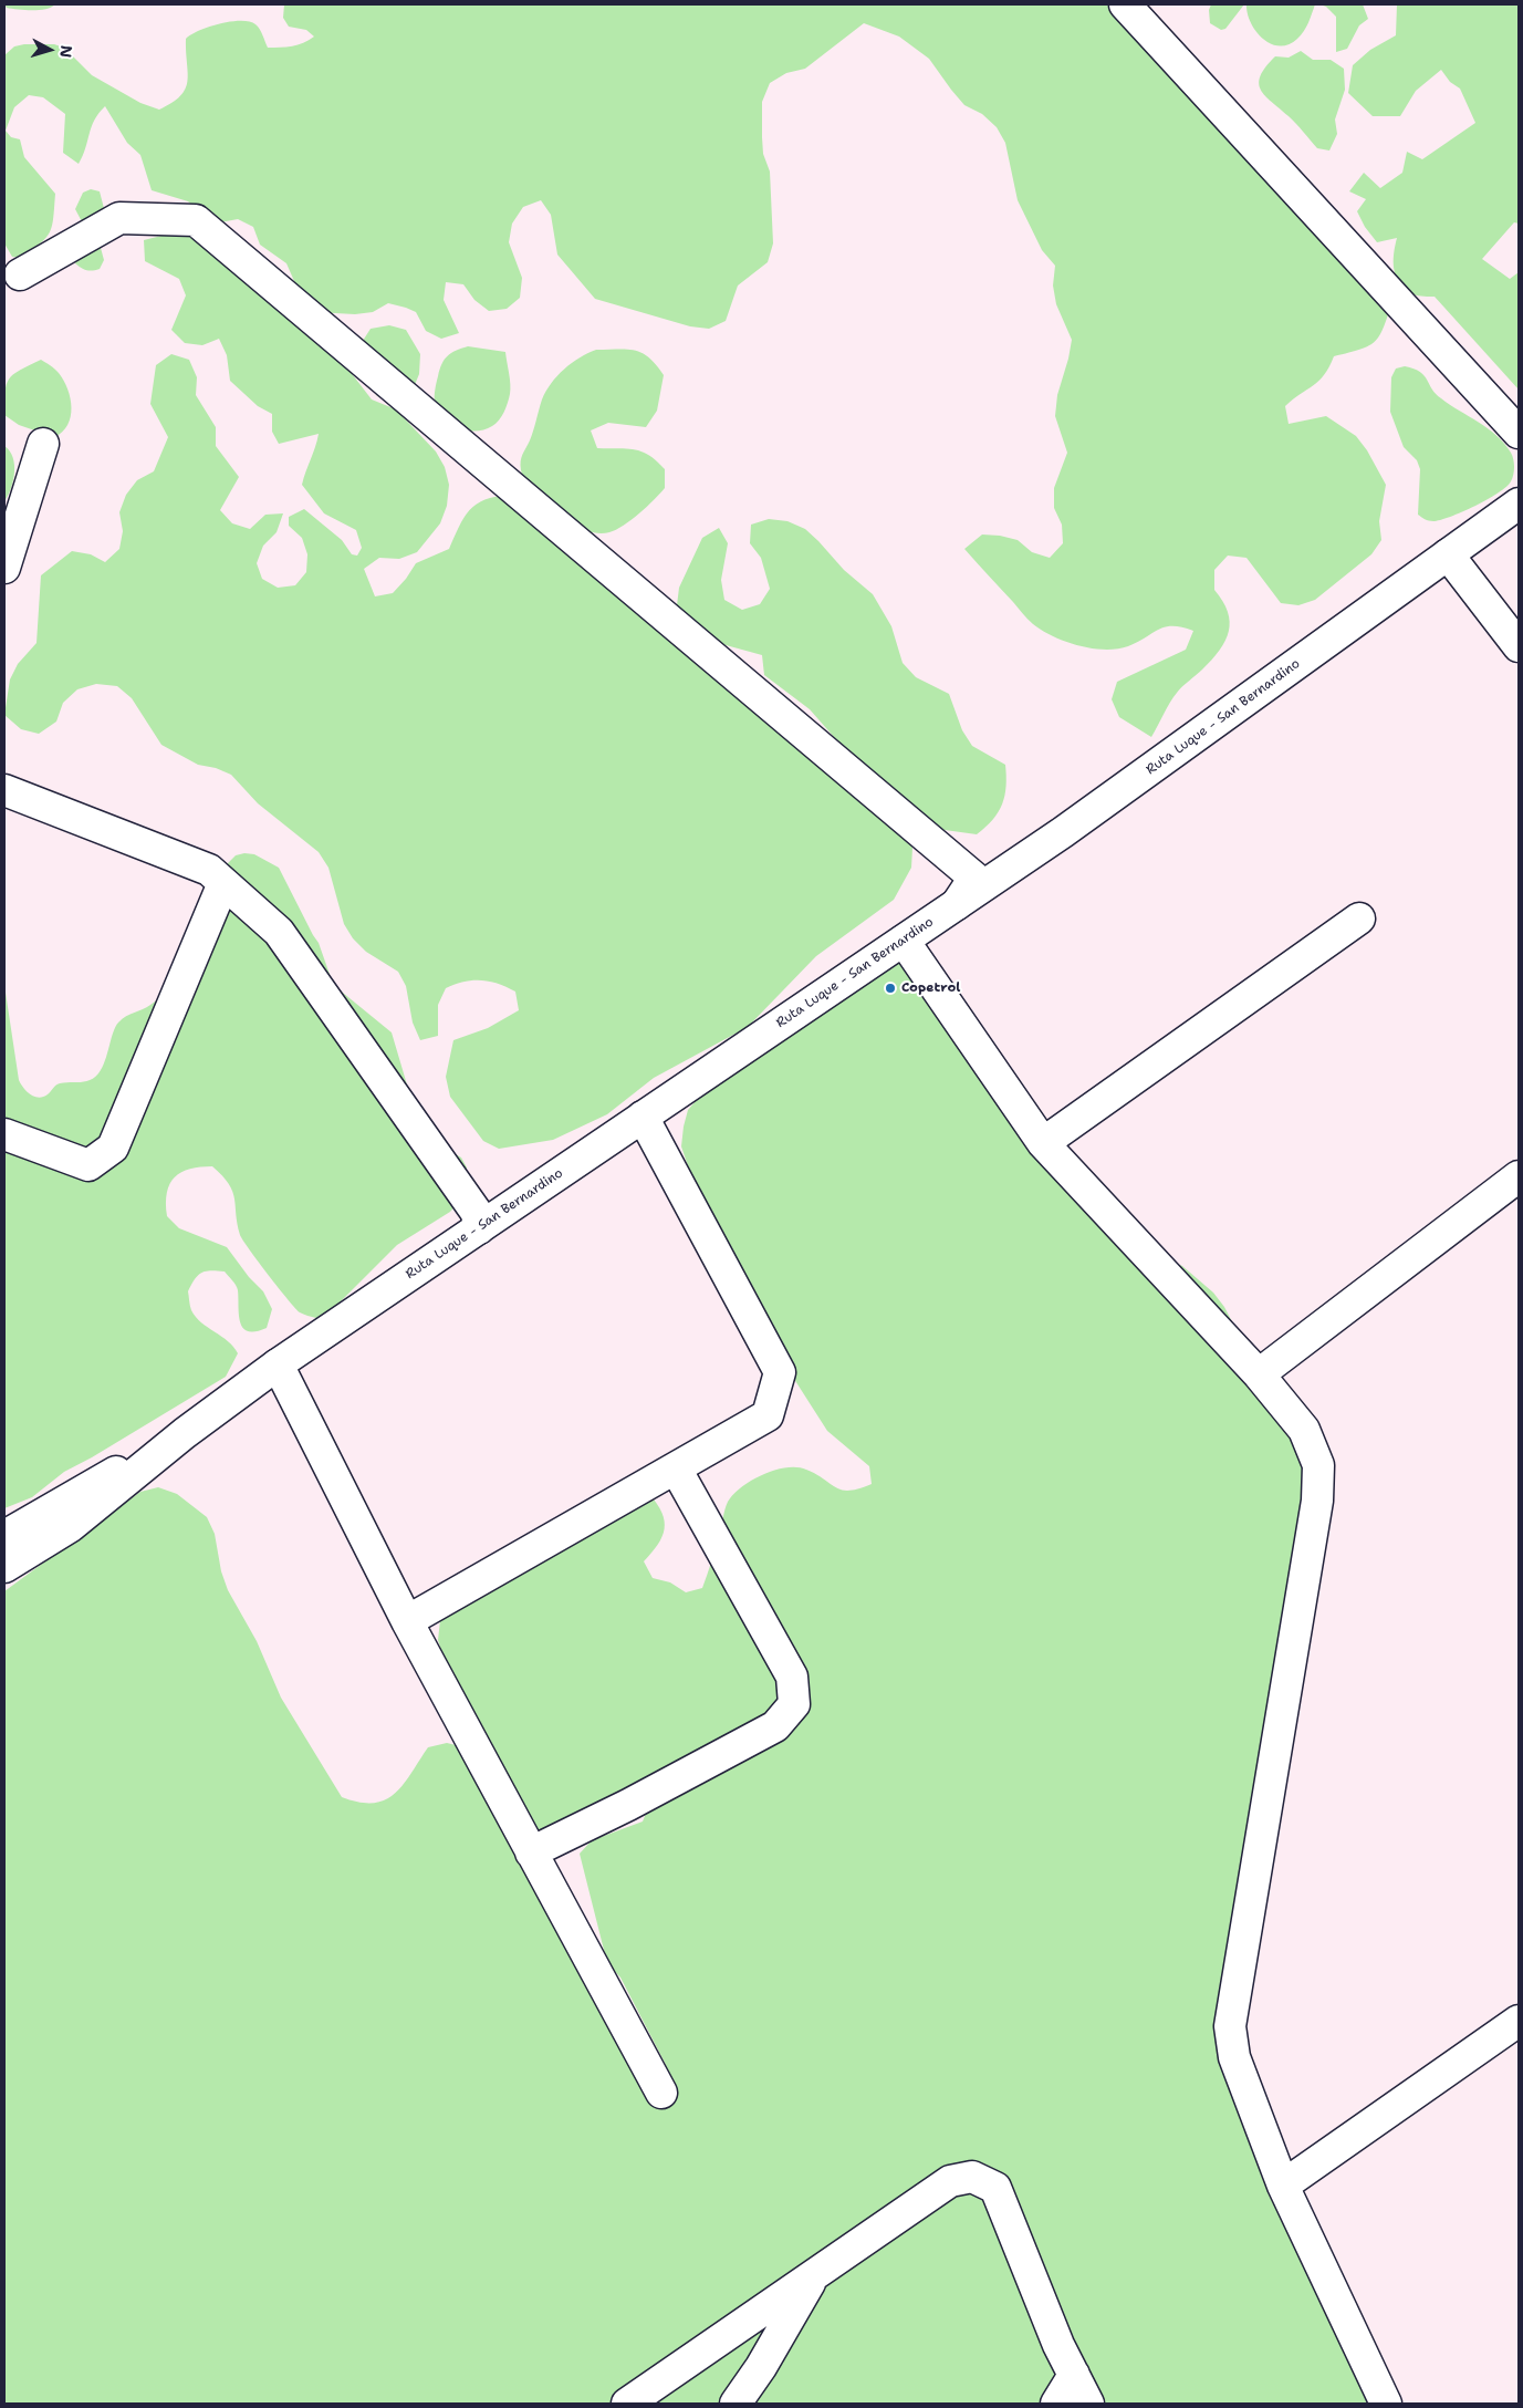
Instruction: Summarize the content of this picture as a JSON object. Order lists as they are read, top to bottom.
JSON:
{
  "streets": {
    "street": ["Ruta Luque - San Bernardino"]
  },
  "places": ["Copetrol"],
  "north": "right"
}
